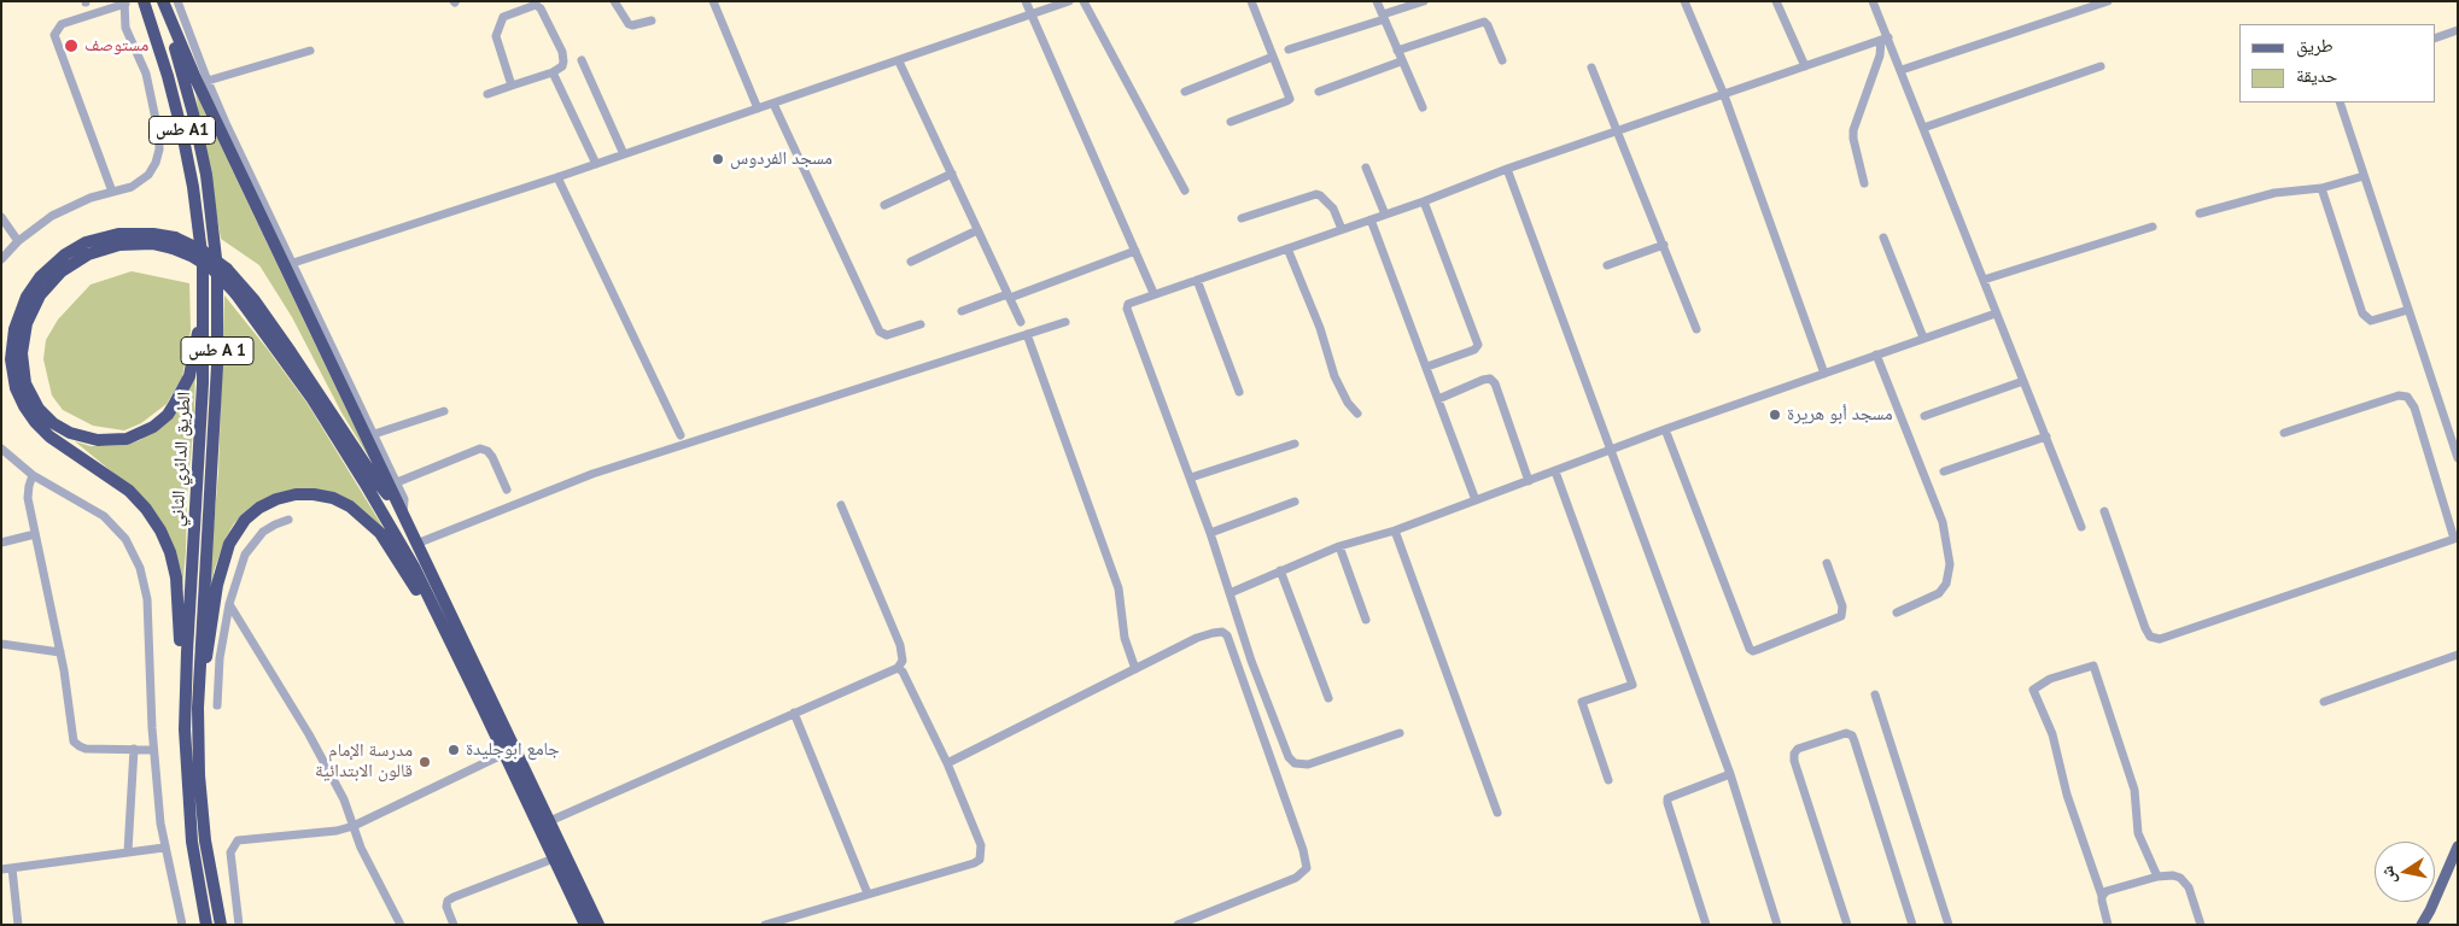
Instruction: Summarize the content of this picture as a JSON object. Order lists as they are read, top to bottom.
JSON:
{
  "streets": {
    "highway": ["طس A1", "طس A 1", "الطريق الدائري الثاني"]
  },
  "places": [
    "مستوصف",
    "مسجد الفردوس",
    "مسجد أبو هريرة",
    "جامع ابوجليدة",
    "مدرسة الإمام قالون الابتدائية"
  ],
  "legend": ["طريق", "حديقة"],
  "north": "left"
}
